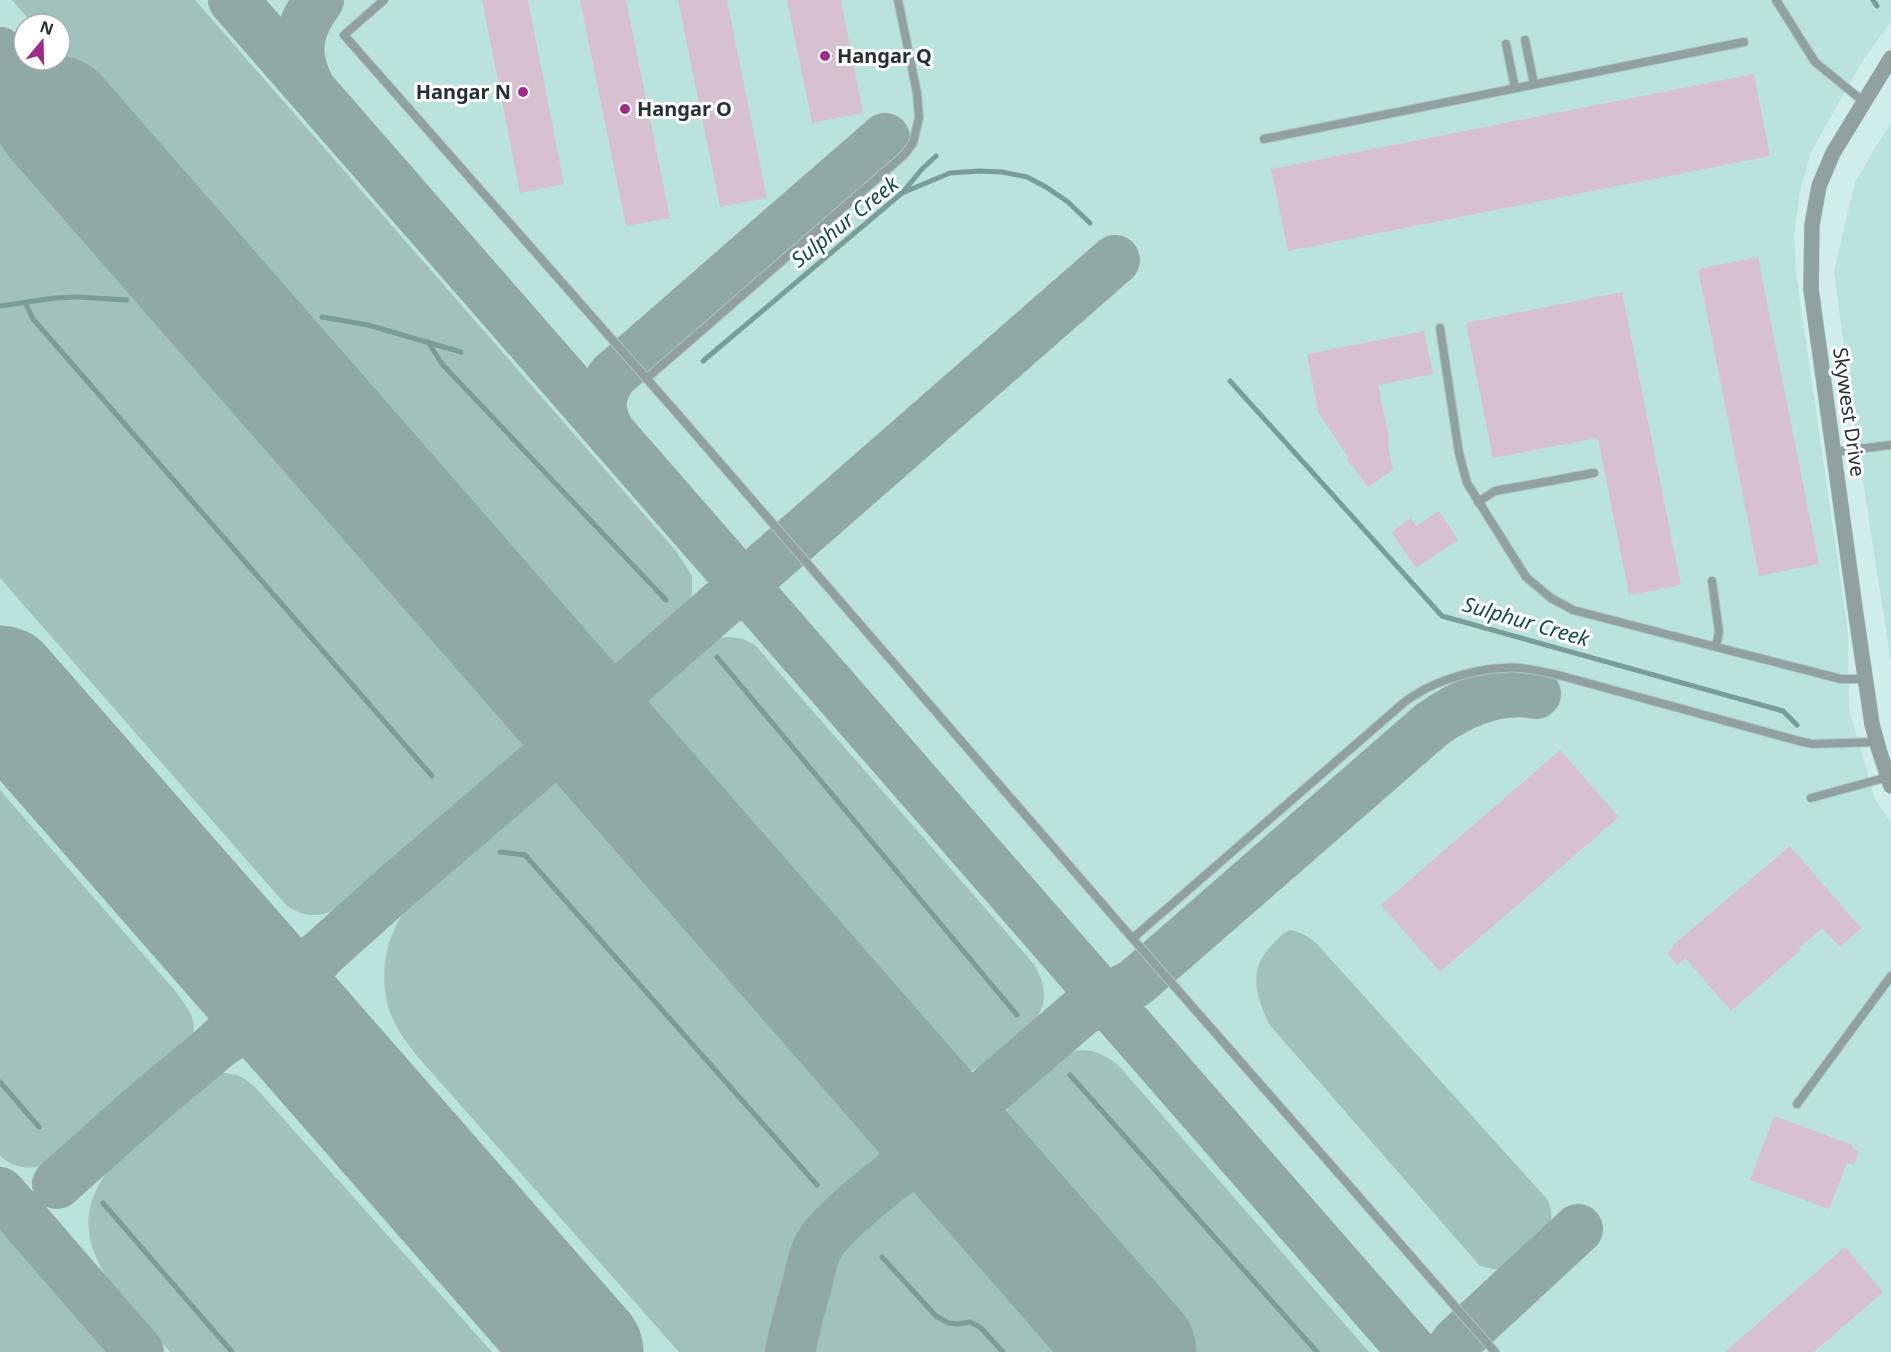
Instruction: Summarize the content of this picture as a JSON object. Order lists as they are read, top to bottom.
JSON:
{
  "streets": {
    "street": ["Skywest Drive"]
  },
  "water": ["Sulphur Creek"],
  "places": ["Hangar Q", "Hangar N", "Hangar O"],
  "north": "top"
}
